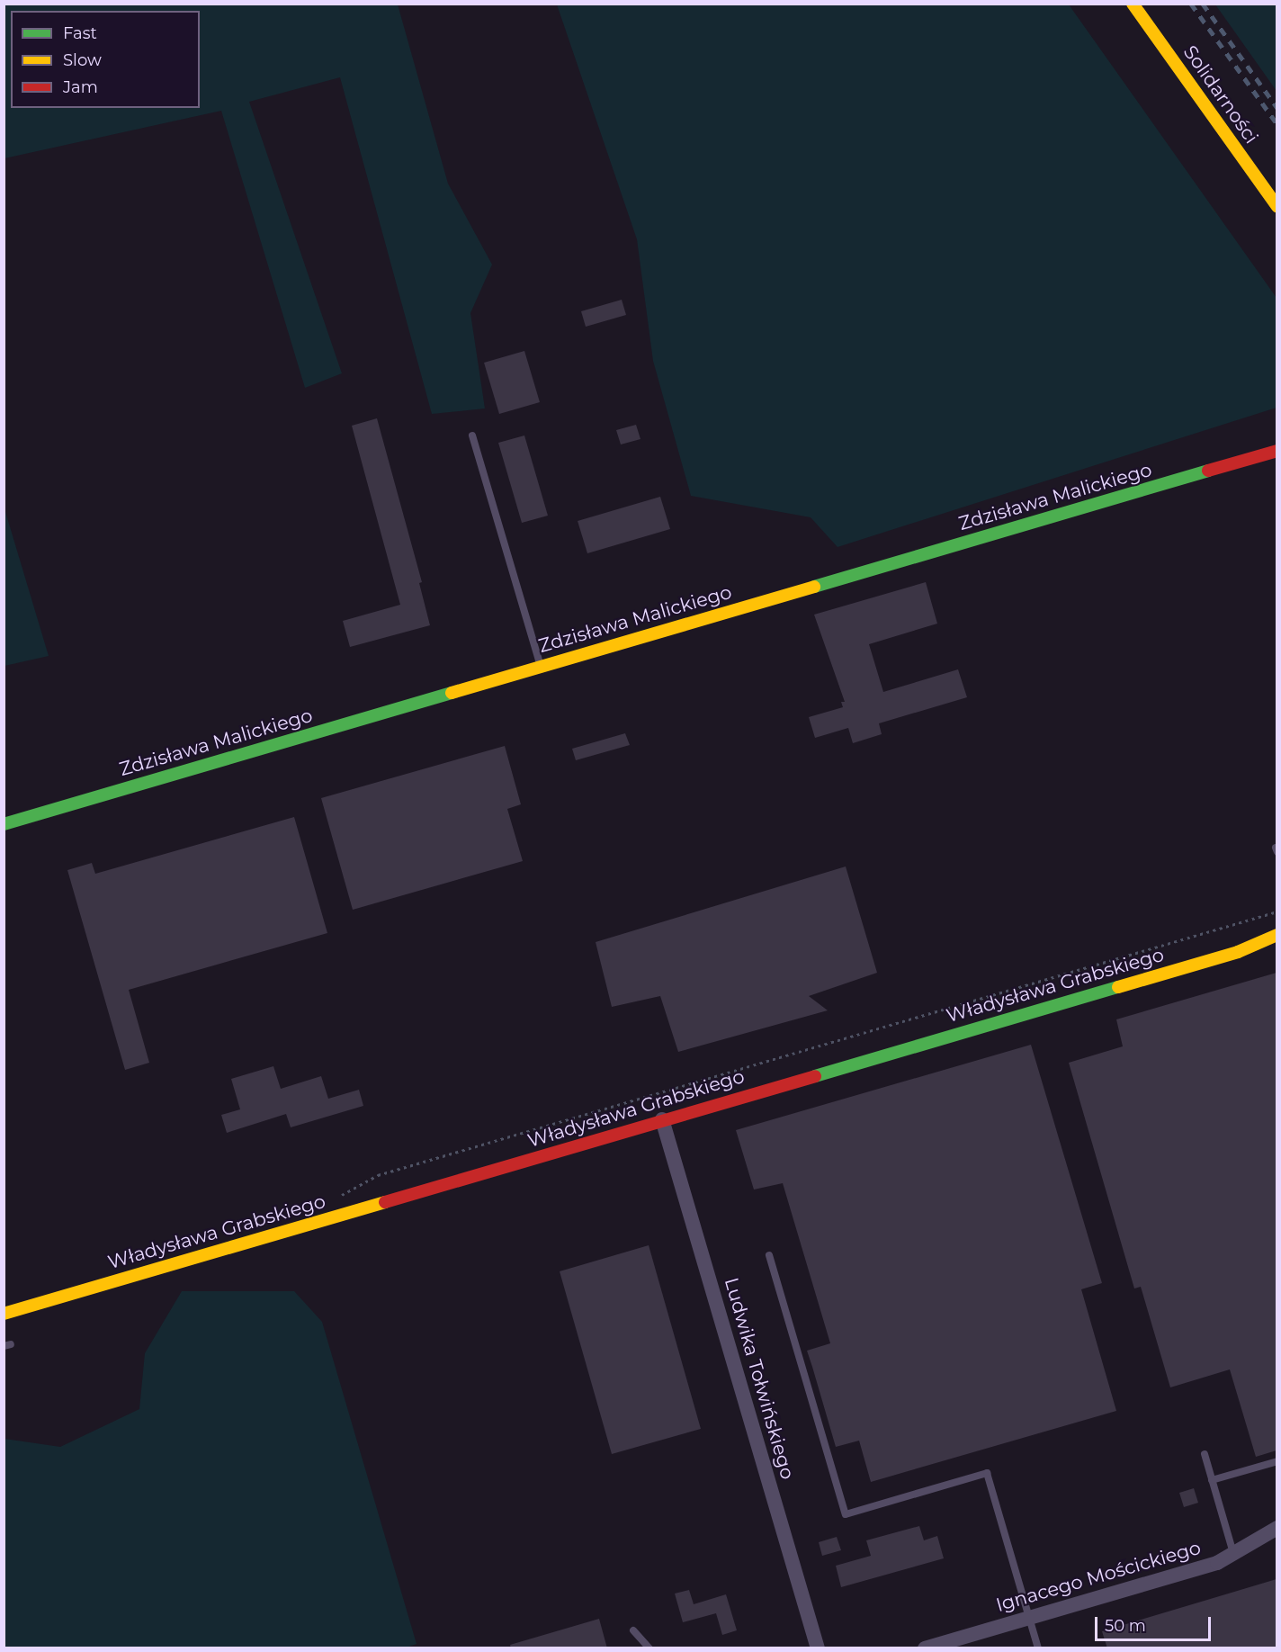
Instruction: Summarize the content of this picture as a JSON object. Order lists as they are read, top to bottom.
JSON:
{
  "streets": {
    "street": [
      "Solidarności",
      "Zdzisława Malickiego",
      "Władysława Grabskiego",
      "Ludwika Tołwińskiego",
      "Ignacego Mościckiego"
    ]
  },
  "crossings": [
    ["Władysława Grabskiego", "Ludwika Tołwińskiego"]
  ],
  "legend": ["Fast", "Slow", "Jam"],
  "scale_bar": "50 m"
}
